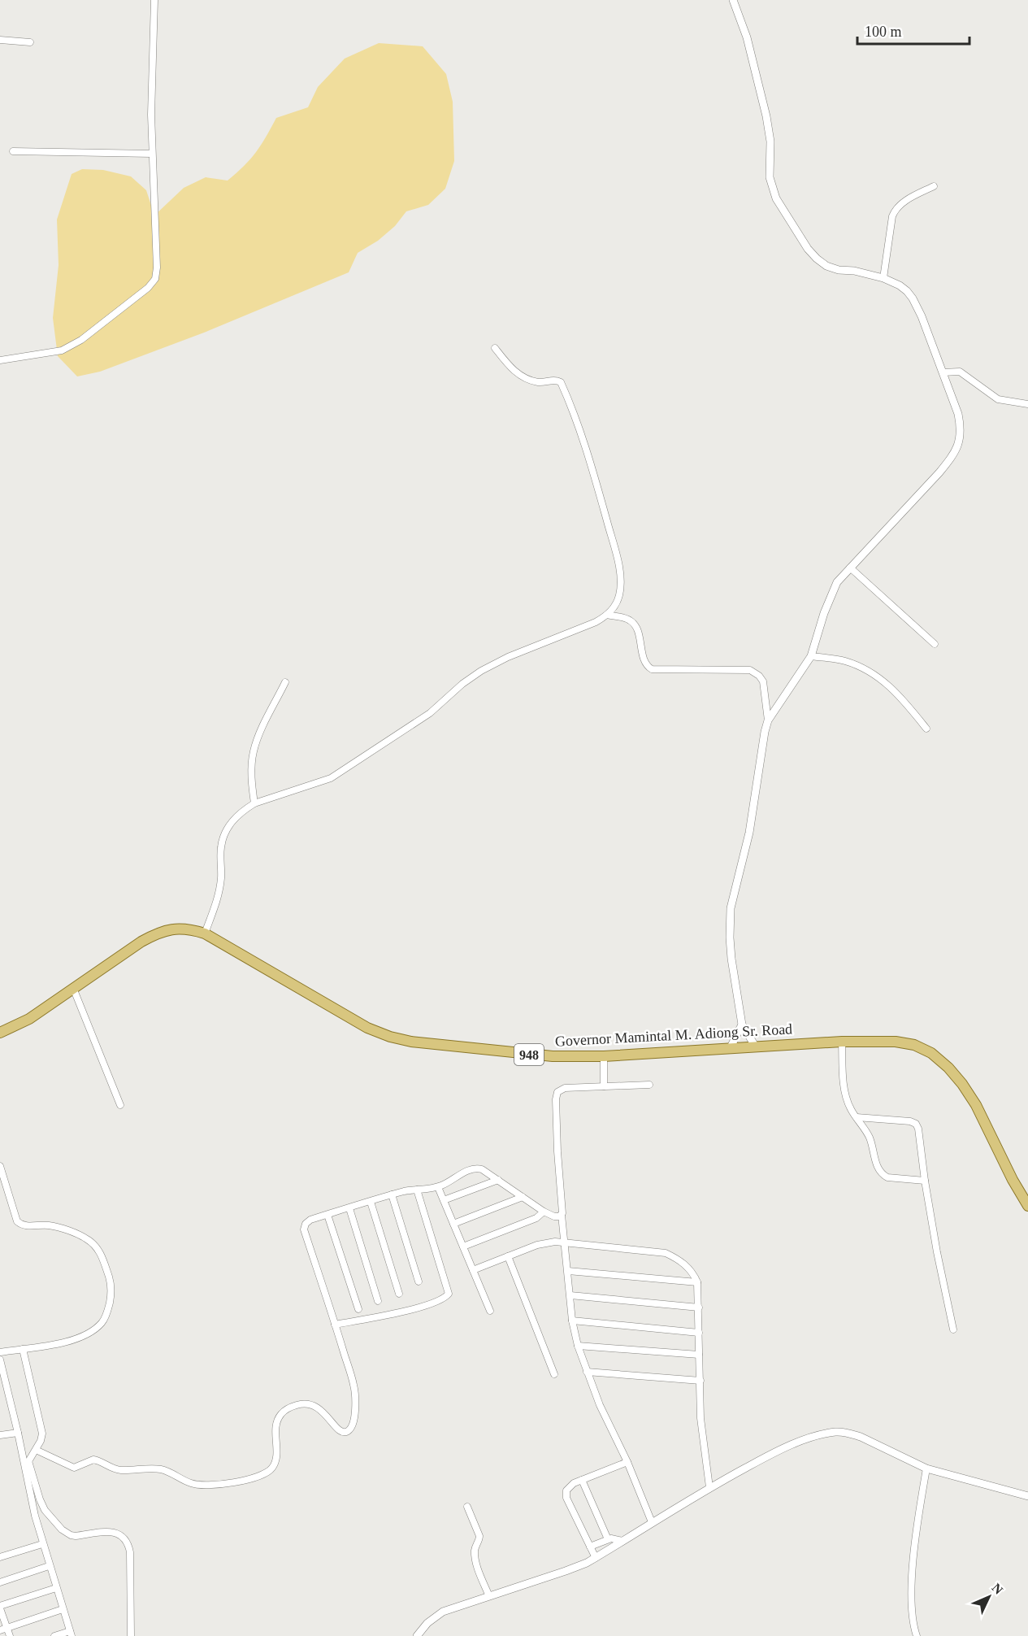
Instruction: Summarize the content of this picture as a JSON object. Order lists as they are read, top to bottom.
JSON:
{
  "streets": {
    "main road": ["Governor Mamintal M. Adiong Sr. Road", "948"]
  },
  "scale_bar": "100 m",
  "north": "top right"
}
